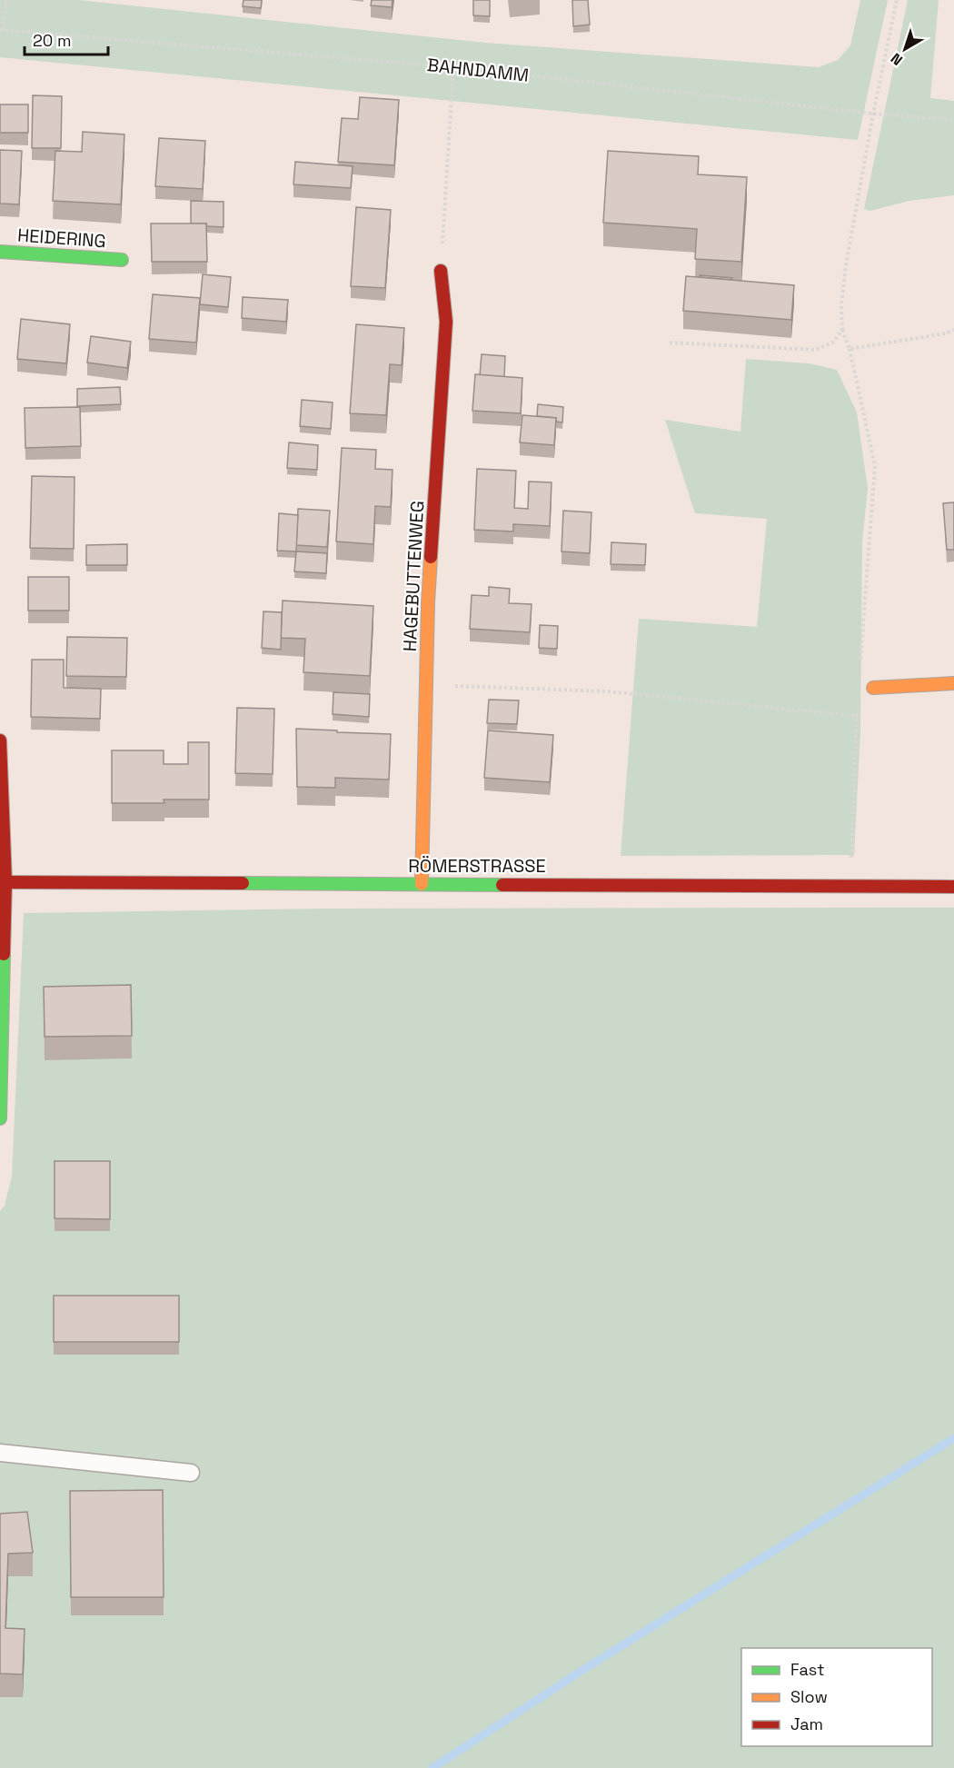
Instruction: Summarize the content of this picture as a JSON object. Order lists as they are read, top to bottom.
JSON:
{
  "streets": {
    "street": ["HEIDERING", "HAGEBUTTENWEG", "RÖMERSTRASSE"],
    "path": ["BAHNDAMM"]
  },
  "crossings": [
    ["HAGEBUTTENWEG", "RÖMERSTRASSE"]
  ],
  "legend": ["Fast", "Slow", "Jam"],
  "scale_bar": "20 m",
  "north": "bottom left"
}
